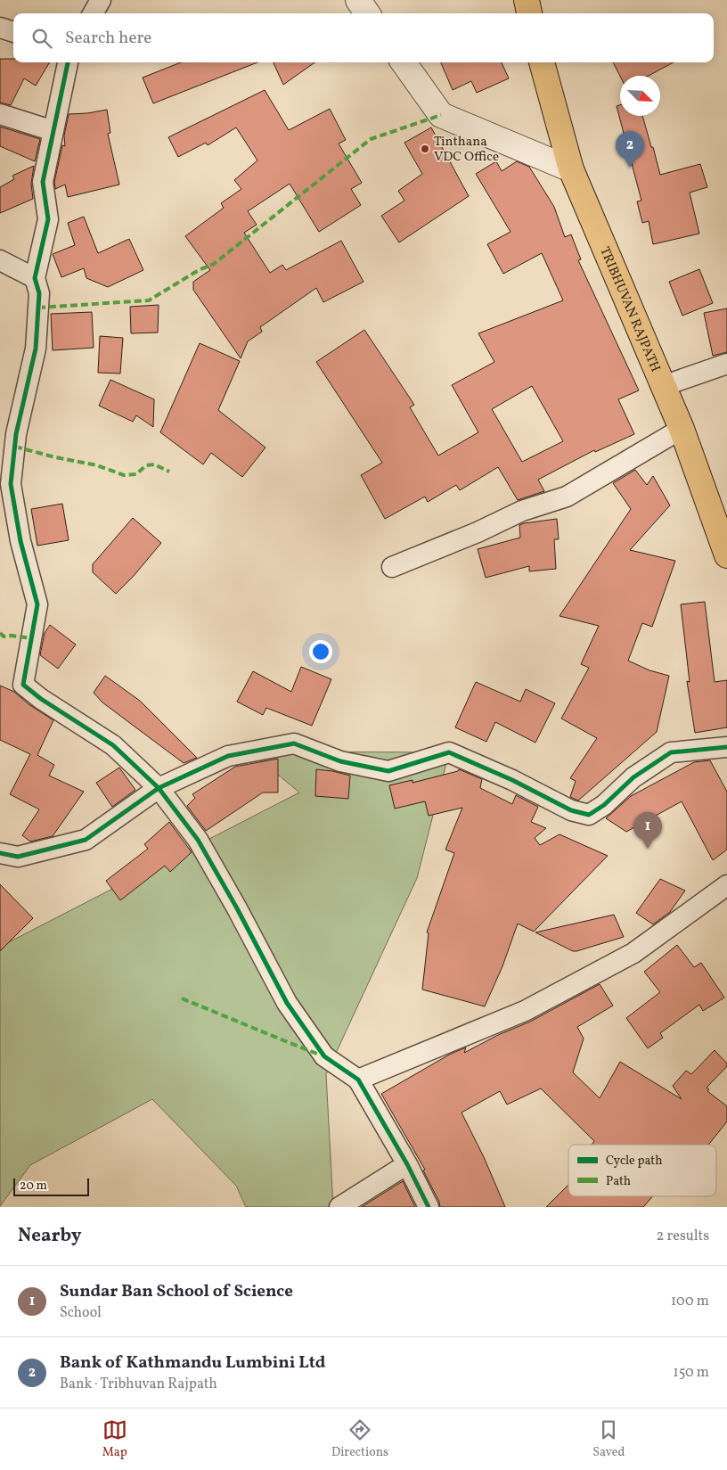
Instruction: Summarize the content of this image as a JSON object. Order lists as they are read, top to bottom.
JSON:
{
  "streets": {
    "highway": ["TRIBHUVAN RAJPATH"]
  },
  "places": ["Tinthana VDC Office"],
  "legend": ["Cycle path", "Path"],
  "scale_bar": "20 m",
  "north": "bottom right",
  "page": {
    "search": "Search here",
    "pins": ["2", "1"],
    "scale": "20 m",
    "heading": ["Nearby", "2 results"],
    "list": [
      {
        "mark": "1",
        "name": "Sundar Ban School of Science",
        "note": "School",
        "value": "100 m"
      },
      {
        "mark": "2",
        "name": "Bank of Kathmandu Lumbini Ltd",
        "note": "Bank · Tribhuvan Rajpath",
        "value": "150 m"
      }
    ],
    "nav": ["Map", "Directions", "Saved"]
  }
}
